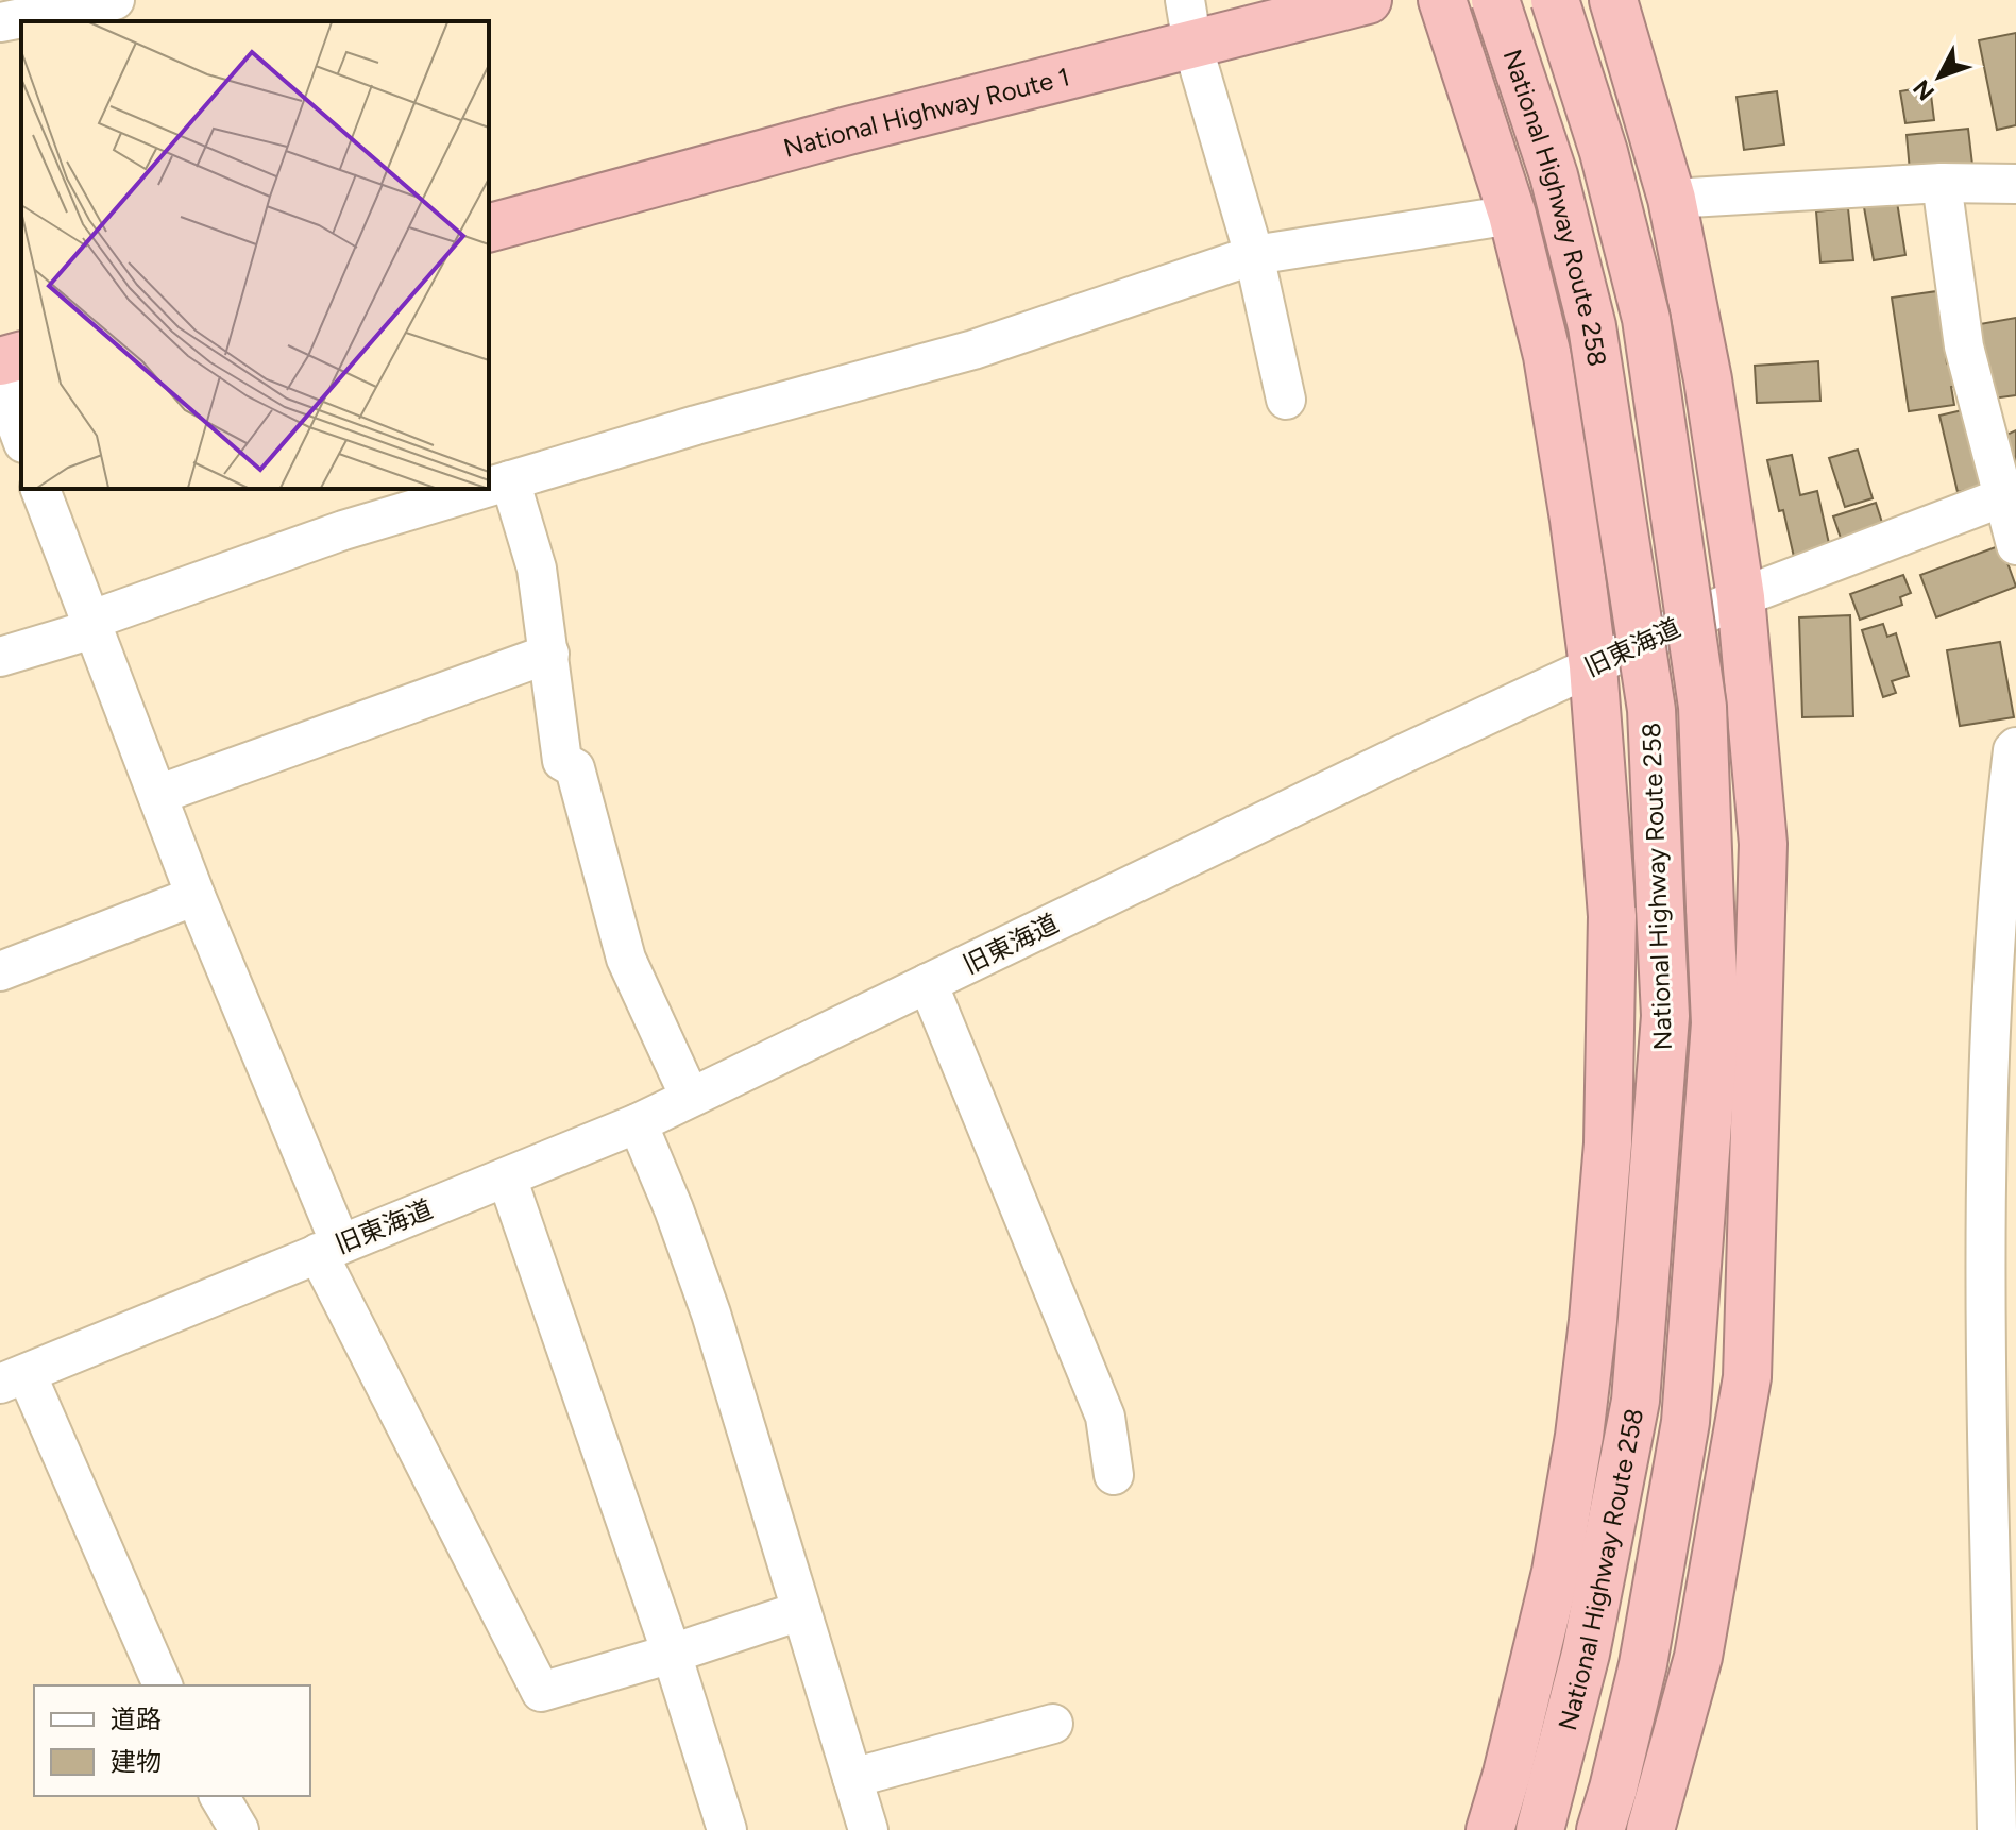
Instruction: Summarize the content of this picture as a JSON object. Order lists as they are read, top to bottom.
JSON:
{
  "streets": {
    "highway": ["National Highway Route 1", "National Highway Route 258"],
    "street": ["旧東海道"]
  },
  "legend": ["道路", "建物"],
  "north": "bottom left"
}
